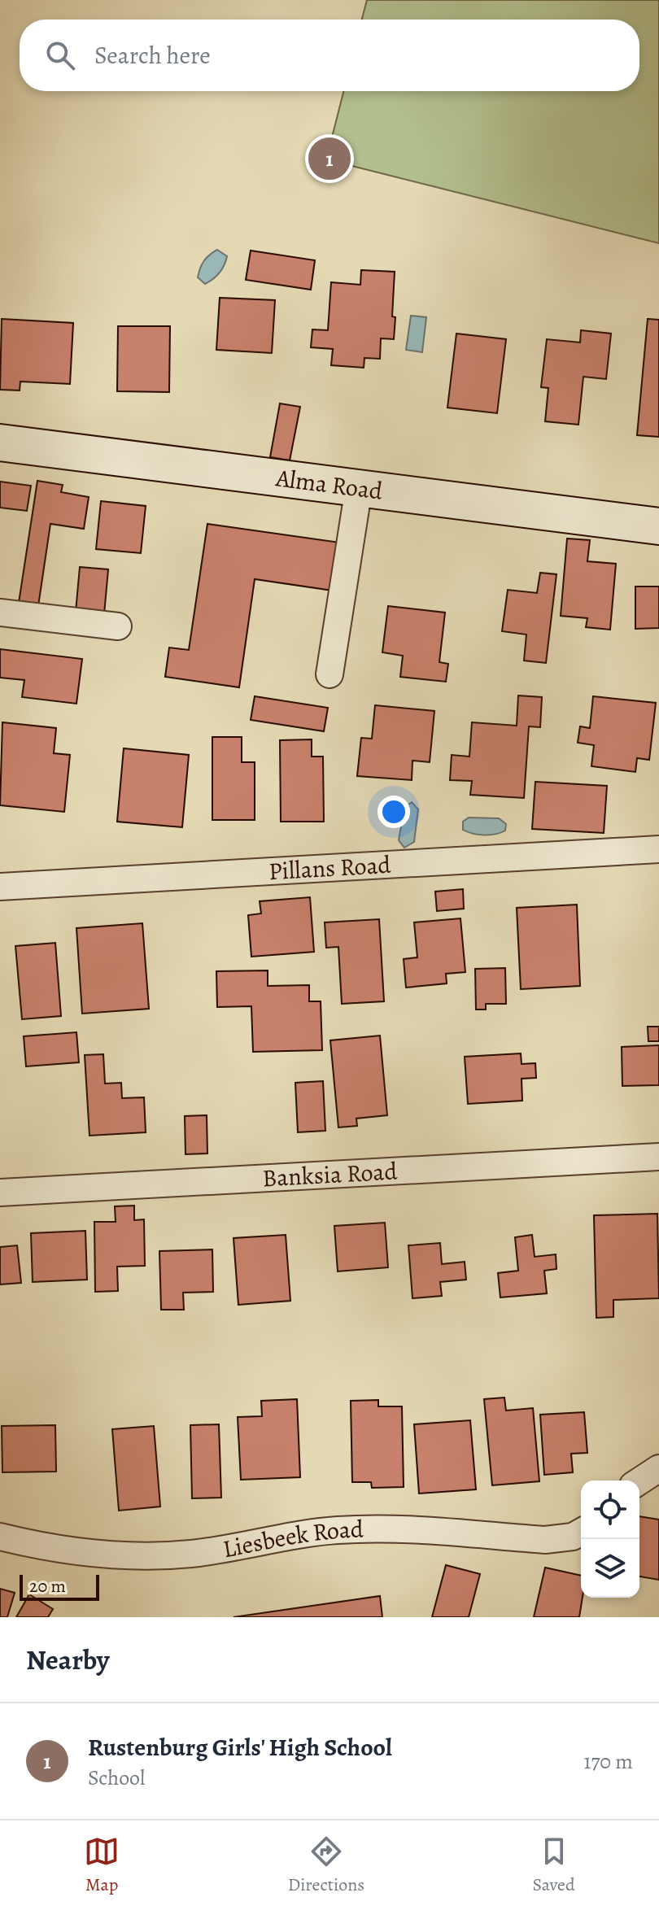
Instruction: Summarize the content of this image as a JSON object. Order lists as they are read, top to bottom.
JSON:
{
  "streets": {
    "street": [
      "Alma Road",
      "Pillans Road",
      "Banksia Road",
      "Liesbeek Road"
    ]
  },
  "scale_bar": "20 m",
  "page": {
    "search": "Search here",
    "pins": "1",
    "scale": "20 m",
    "heading": "Nearby",
    "list": [
      {
        "mark": "1",
        "name": "Rustenburg Girls' High School",
        "note": "School",
        "value": "170 m"
      }
    ],
    "nav": ["Map", "Directions", "Saved"]
  }
}
